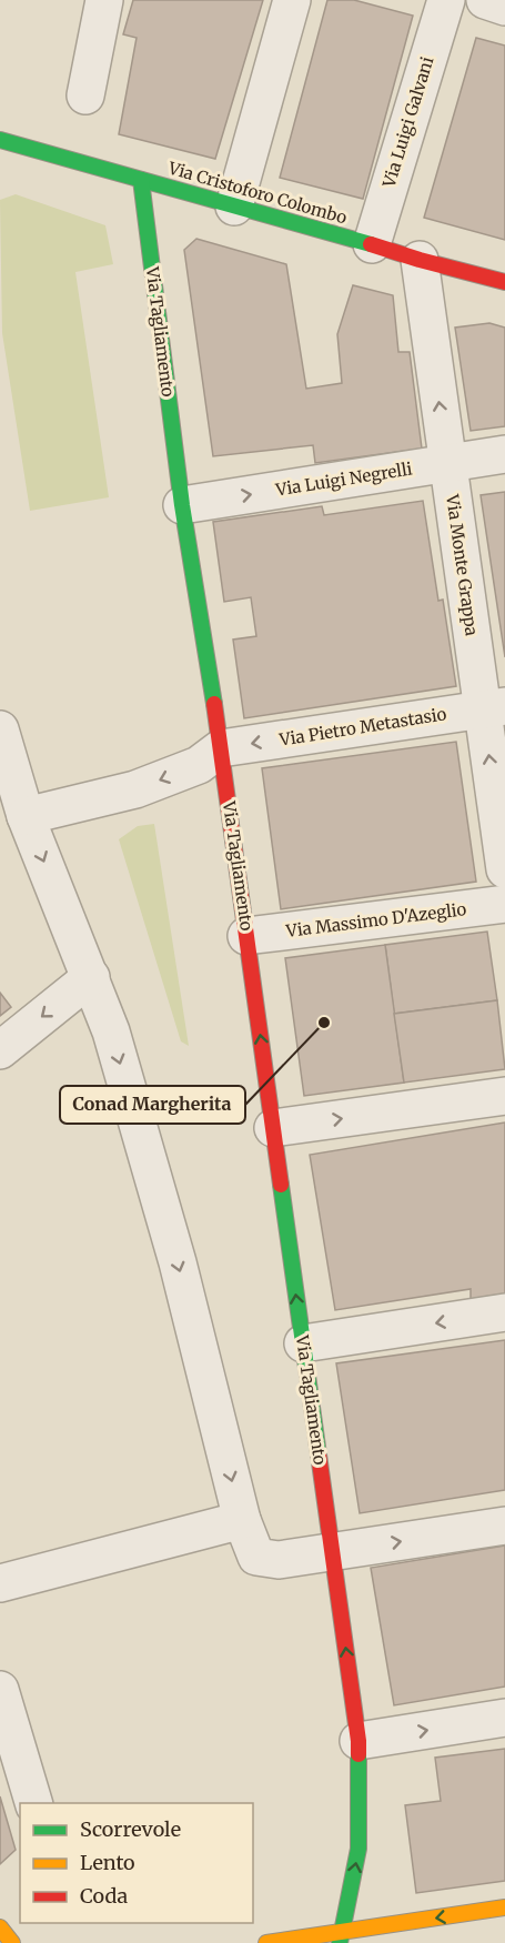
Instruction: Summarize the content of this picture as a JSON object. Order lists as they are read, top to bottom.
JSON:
{
  "streets": {
    "street": [
      "Via Luigi Galvani",
      "Via Cristoforo Colombo",
      "Via Tagliamento",
      "Via Luigi Negrelli",
      "Via Monte Grappa",
      "Via Pietro Metastasio",
      "Via Massimo D'Azeglio"
    ]
  },
  "crossings": [
    ["Via Luigi Galvani", "Via Cristoforo Colombo"],
    ["Via Cristoforo Colombo", "Via Tagliamento"],
    ["Via Cristoforo Colombo", "Via Monte Grappa"],
    ["Via Tagliamento", "Via Luigi Negrelli"],
    ["Via Tagliamento", "Via Pietro Metastasio"],
    ["Via Tagliamento", "Via Massimo D'Azeglio"],
    ["Via Luigi Negrelli", "Via Monte Grappa"],
    ["Via Monte Grappa", "Via Pietro Metastasio"]
  ],
  "one_way": ["Via Luigi Negrelli", "Via Monte Grappa", "Via Pietro Metastasio"],
  "places": ["Conad Margherita"],
  "legend": ["Scorrevole", "Lento", "Coda"]
}
